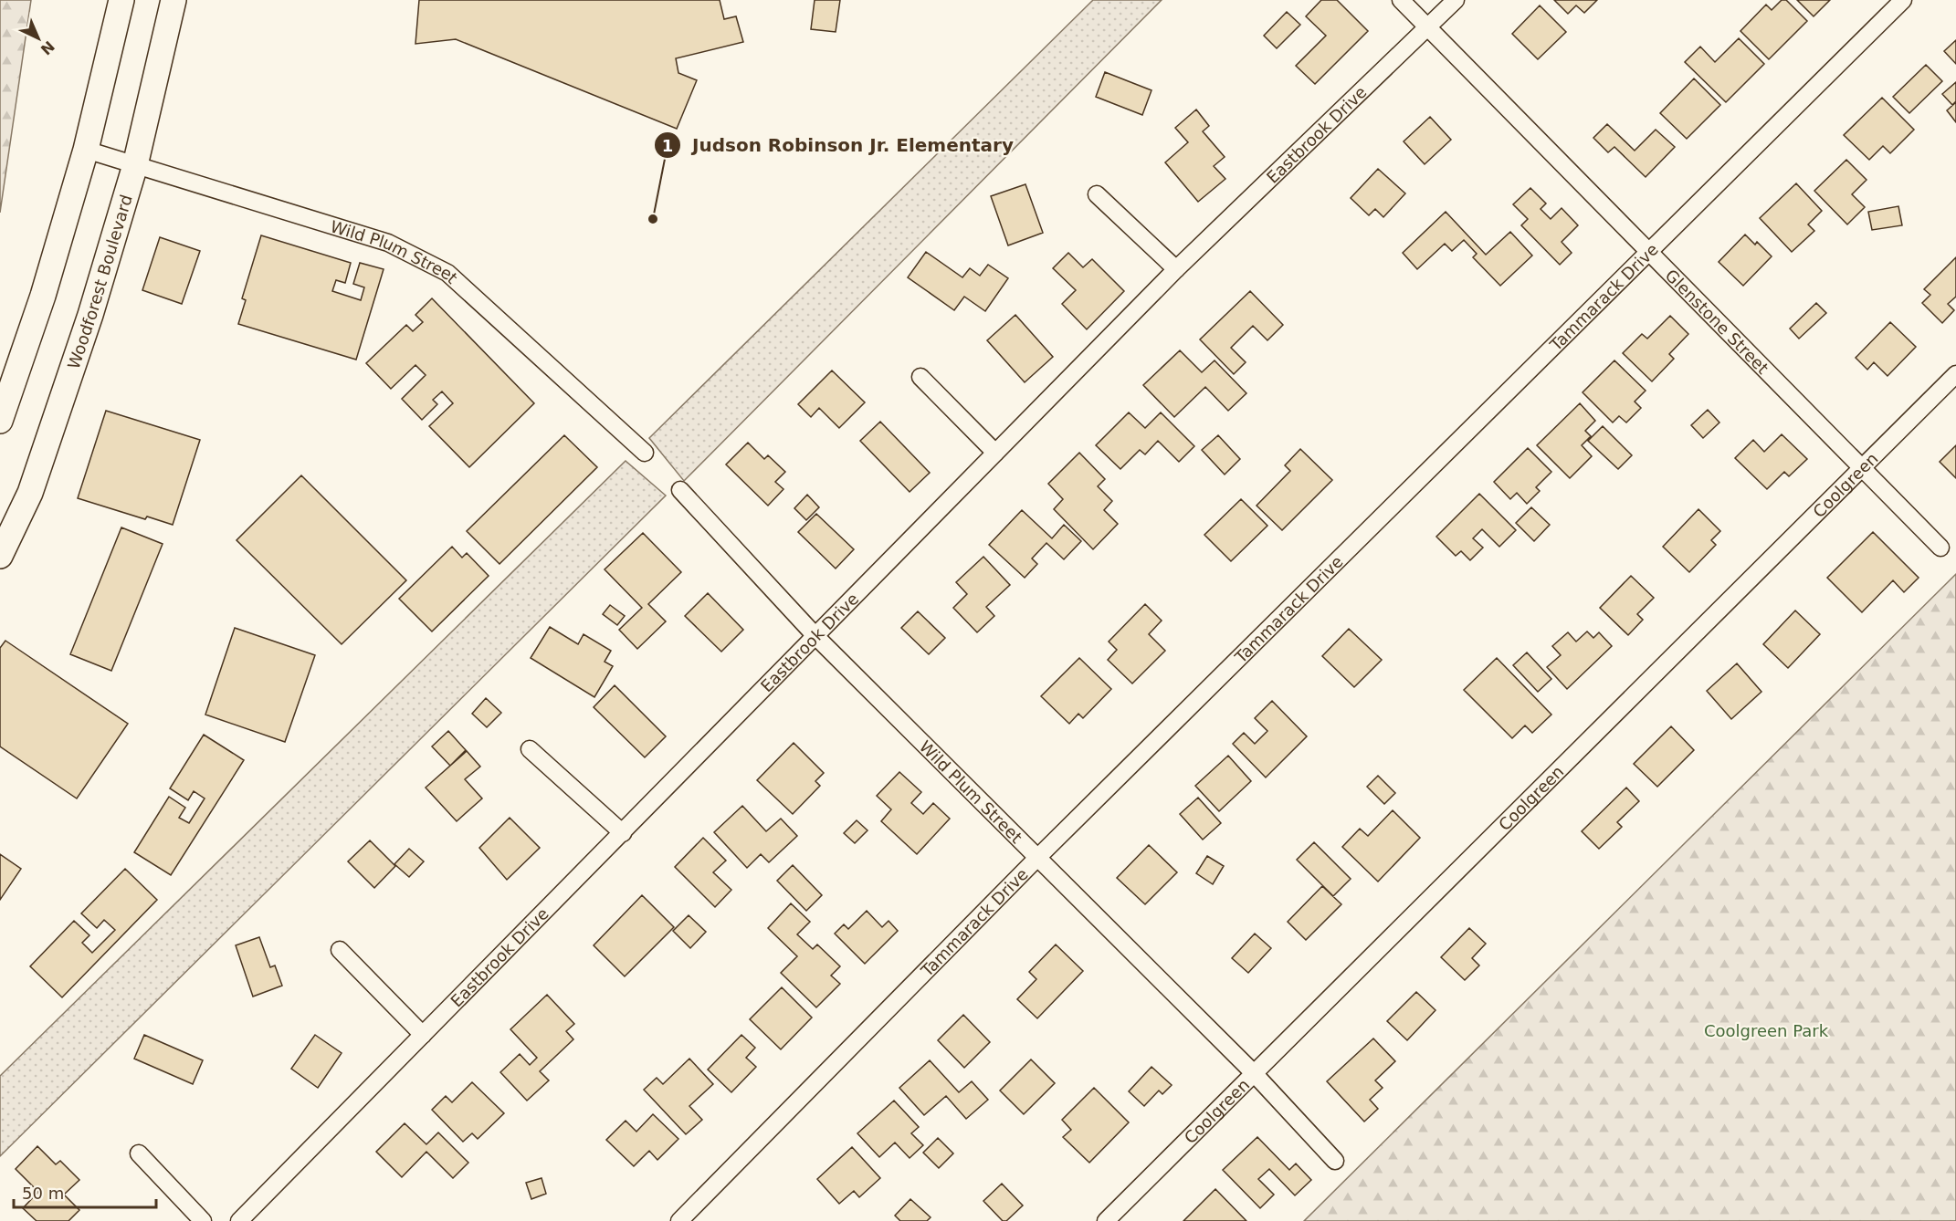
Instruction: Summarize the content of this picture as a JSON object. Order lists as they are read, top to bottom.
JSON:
{
  "streets": {
    "main road": ["Woodforest Boulevard"],
    "street": [
      "Eastbrook Drive",
      "Wild Plum Street",
      "Tammarack Drive",
      "Glenstone Street",
      "Coolgreen"
    ]
  },
  "crossings": [
    ["Eastbrook Drive", "Wild Plum Street"],
    ["Eastbrook Drive", "Glenstone Street"],
    ["Wild Plum Street", "Woodforest Boulevard"],
    ["Wild Plum Street", "Tammarack Drive"],
    ["Wild Plum Street", "Coolgreen"],
    ["Tammarack Drive", "Glenstone Street"],
    ["Glenstone Street", "Coolgreen"]
  ],
  "parks": ["Coolgreen Park"],
  "places": ["Judson Robinson Jr. Elementary"],
  "scale_bar": "50 m",
  "north": "bottom right"
}
